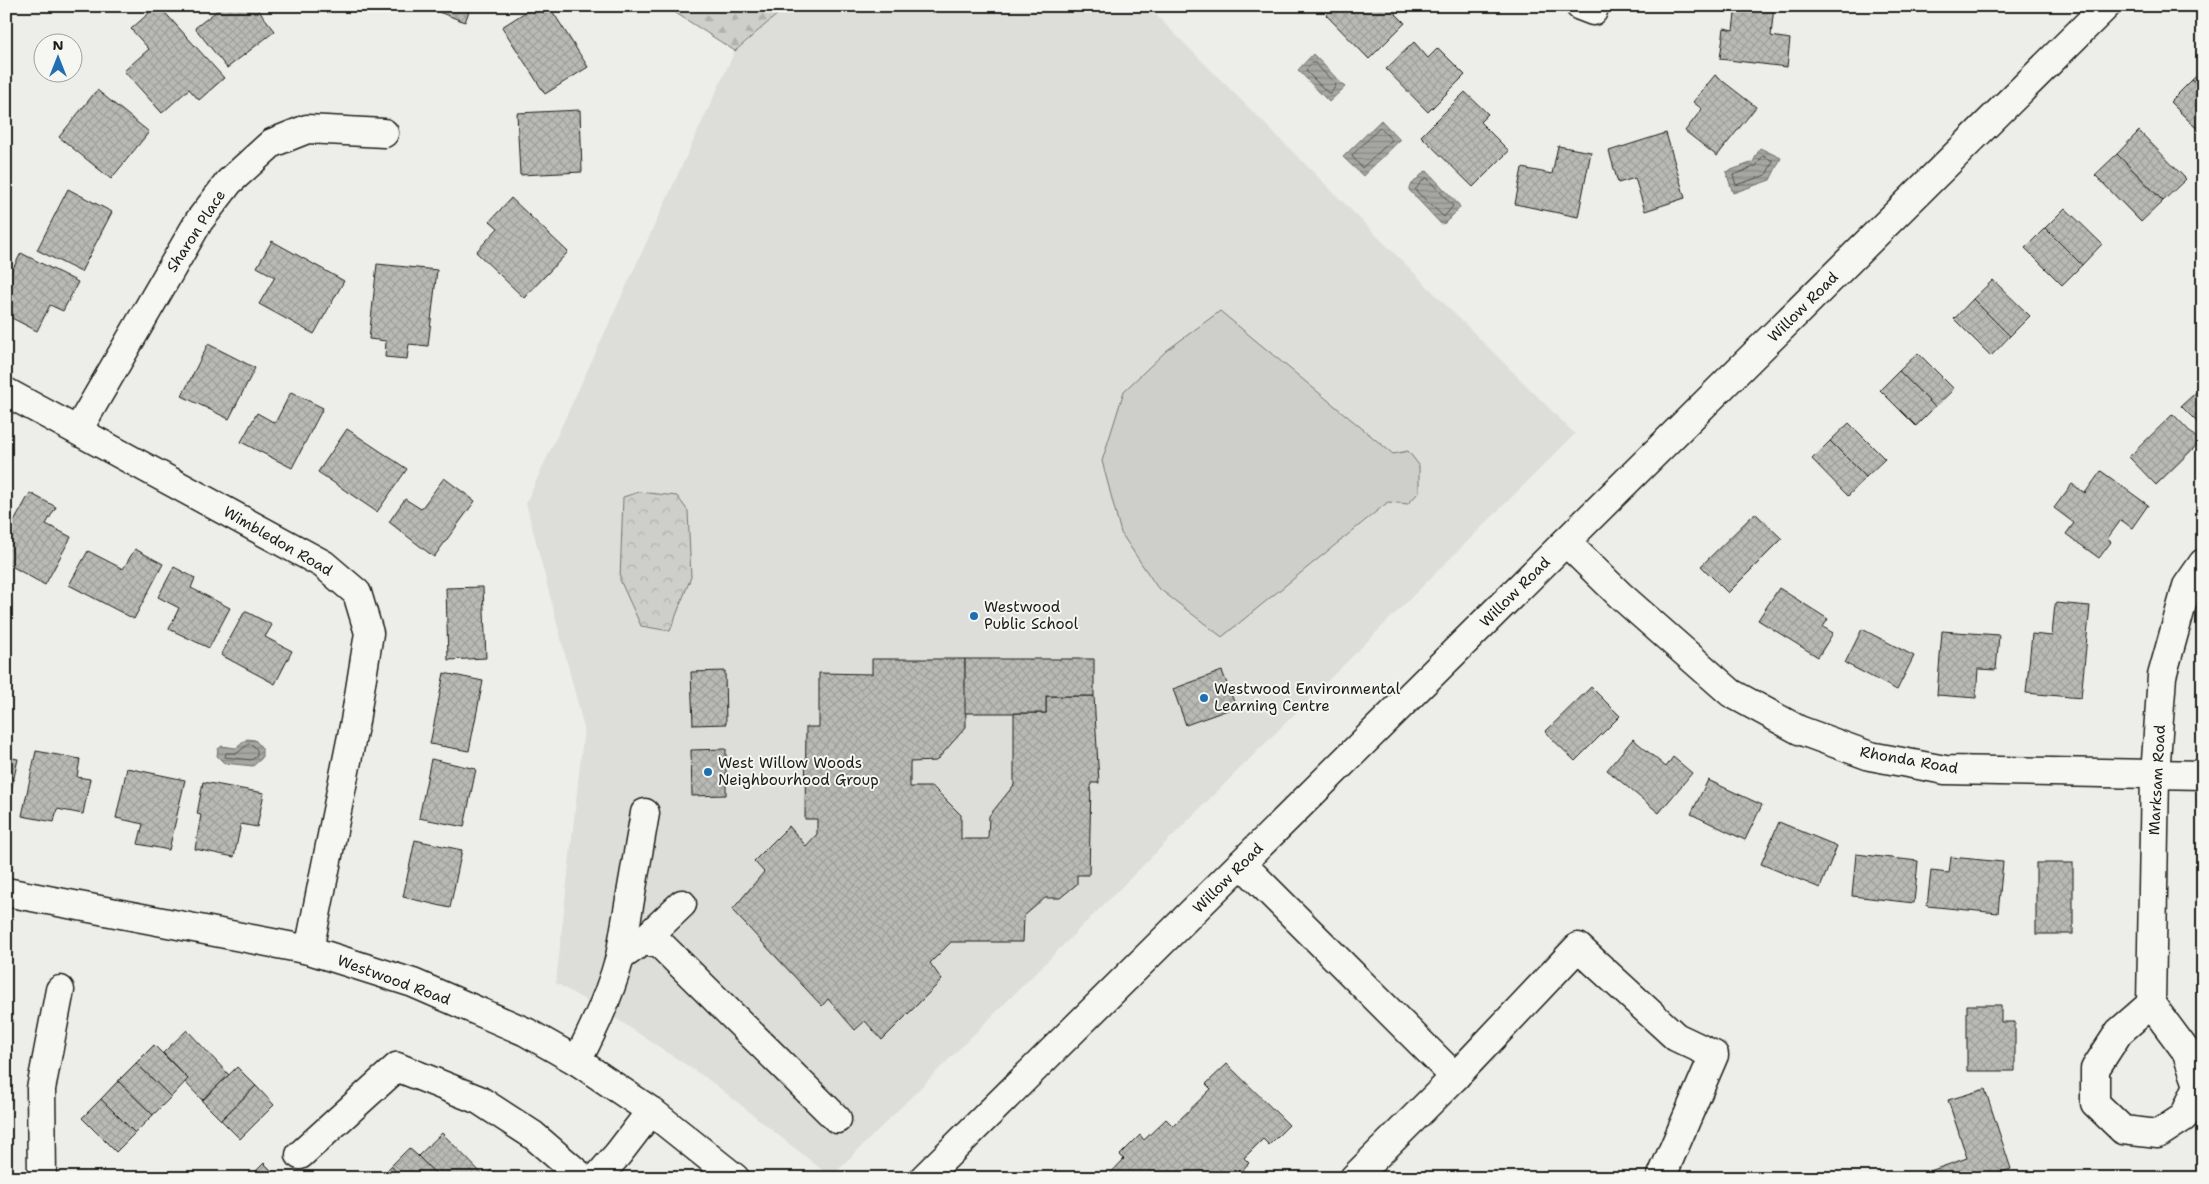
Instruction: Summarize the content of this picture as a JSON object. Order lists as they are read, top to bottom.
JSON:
{
  "streets": {
    "street": [
      "Sharon Place",
      "Willow Road",
      "Wimbledon Road",
      "Rhonda Road",
      "Marksam Road",
      "Westwood Road"
    ]
  },
  "crossings": [
    ["Sharon Place", "Wimbledon Road"],
    ["Willow Road", "Rhonda Road"],
    ["Wimbledon Road", "Westwood Road"],
    ["Rhonda Road", "Marksam Road"]
  ],
  "places": ["Westwood Public School", "Westwood Environmental Learning Centre", "West Willow Woods Neighbourhood Group"],
  "north": "top"
}
